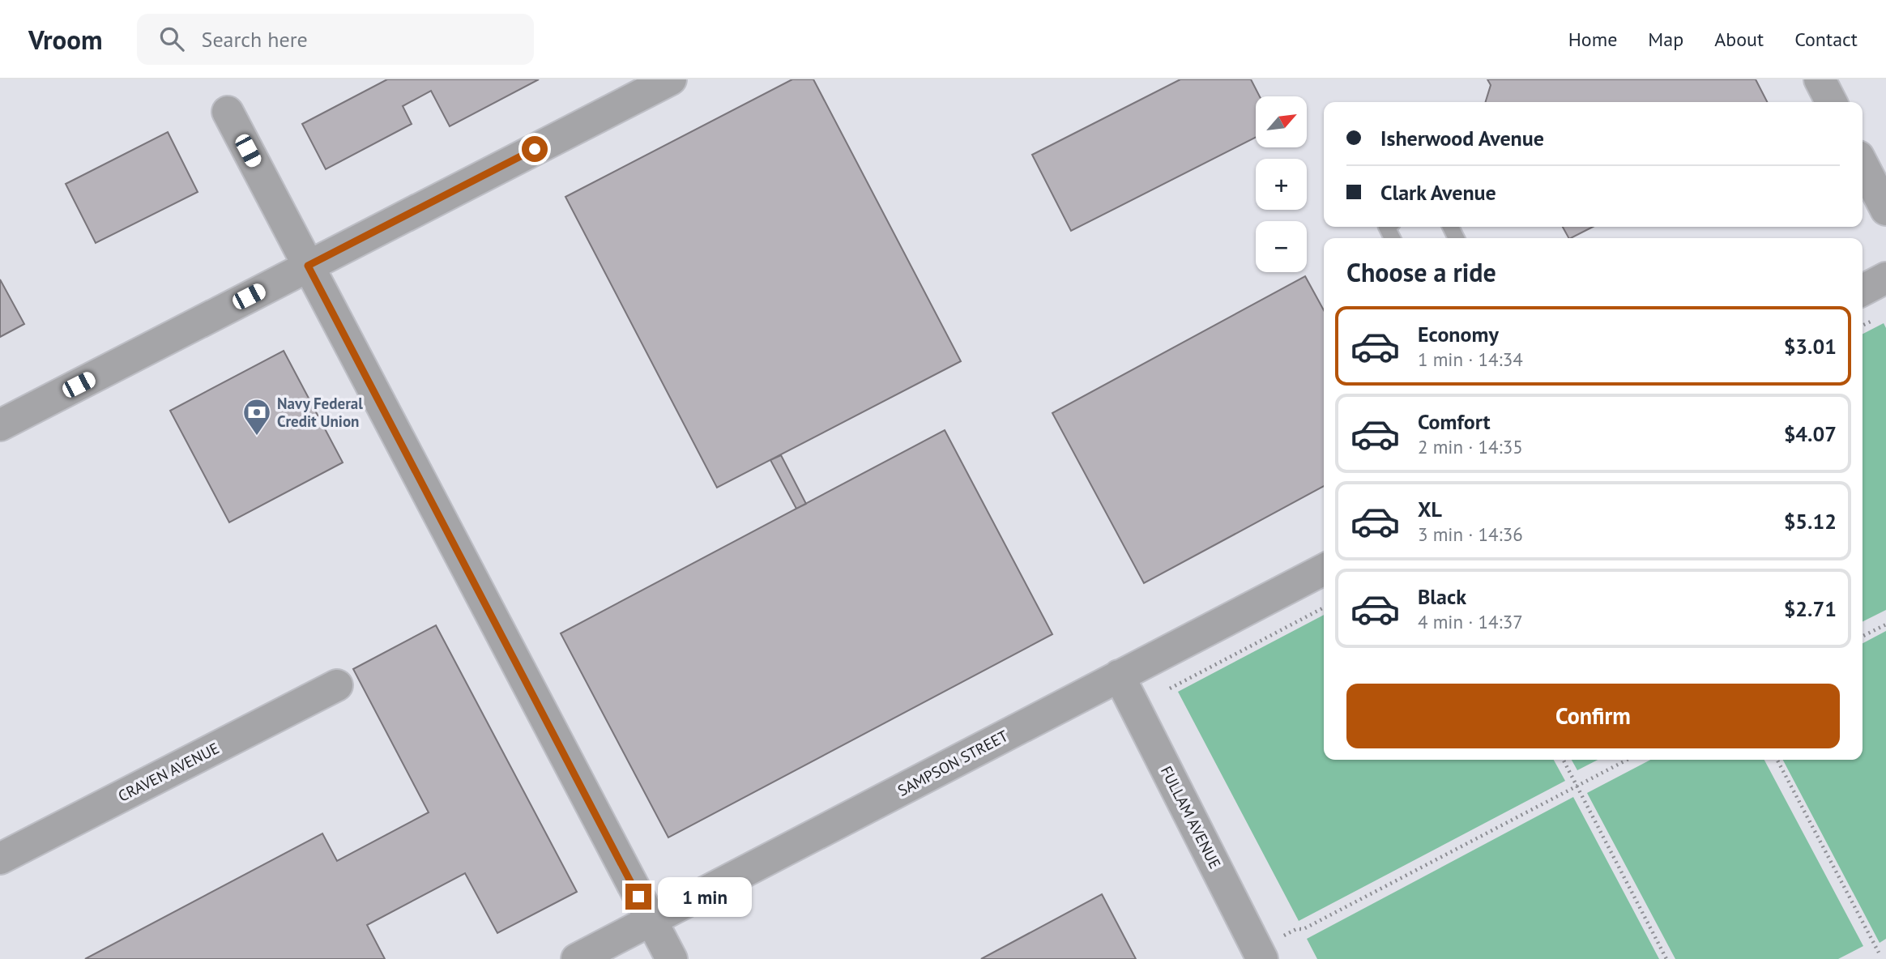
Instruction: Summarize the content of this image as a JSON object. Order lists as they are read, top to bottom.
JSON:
{
  "streets": {
    "street": ["SAMPSON STREET", "CRAVEN AVENUE", "FULLAM AVENUE"]
  },
  "crossings": [
    ["SAMPSON STREET", "FULLAM AVENUE"]
  ],
  "places": {
    "bank": ["Navy Federal Credit Union"]
  },
  "north": "top right",
  "page": {
    "header": "Vroom",
    "search": "Search here",
    "nav": [
      "Home",
      "Map",
      "About",
      "Contact"
    ],
    "map_buttons": ["+", "−"],
    "banner": ["Isherwood Avenue", "Clark Avenue"],
    "heading": "Choose a ride",
    "list": [
      {
        "name": "Economy",
        "note": "1 min · 14:34",
        "value": "$3.01"
      },
      {
        "name": "Comfort",
        "note": "2 min · 14:35",
        "value": "$4.07"
      },
      {
        "name": "XL",
        "note": "3 min · 14:36",
        "value": "$5.12"
      },
      {
        "name": "Black",
        "note": "4 min · 14:37",
        "value": "$2.71"
      }
    ],
    "buttons": "Confirm",
    "bubble": "1 min"
  }
}
